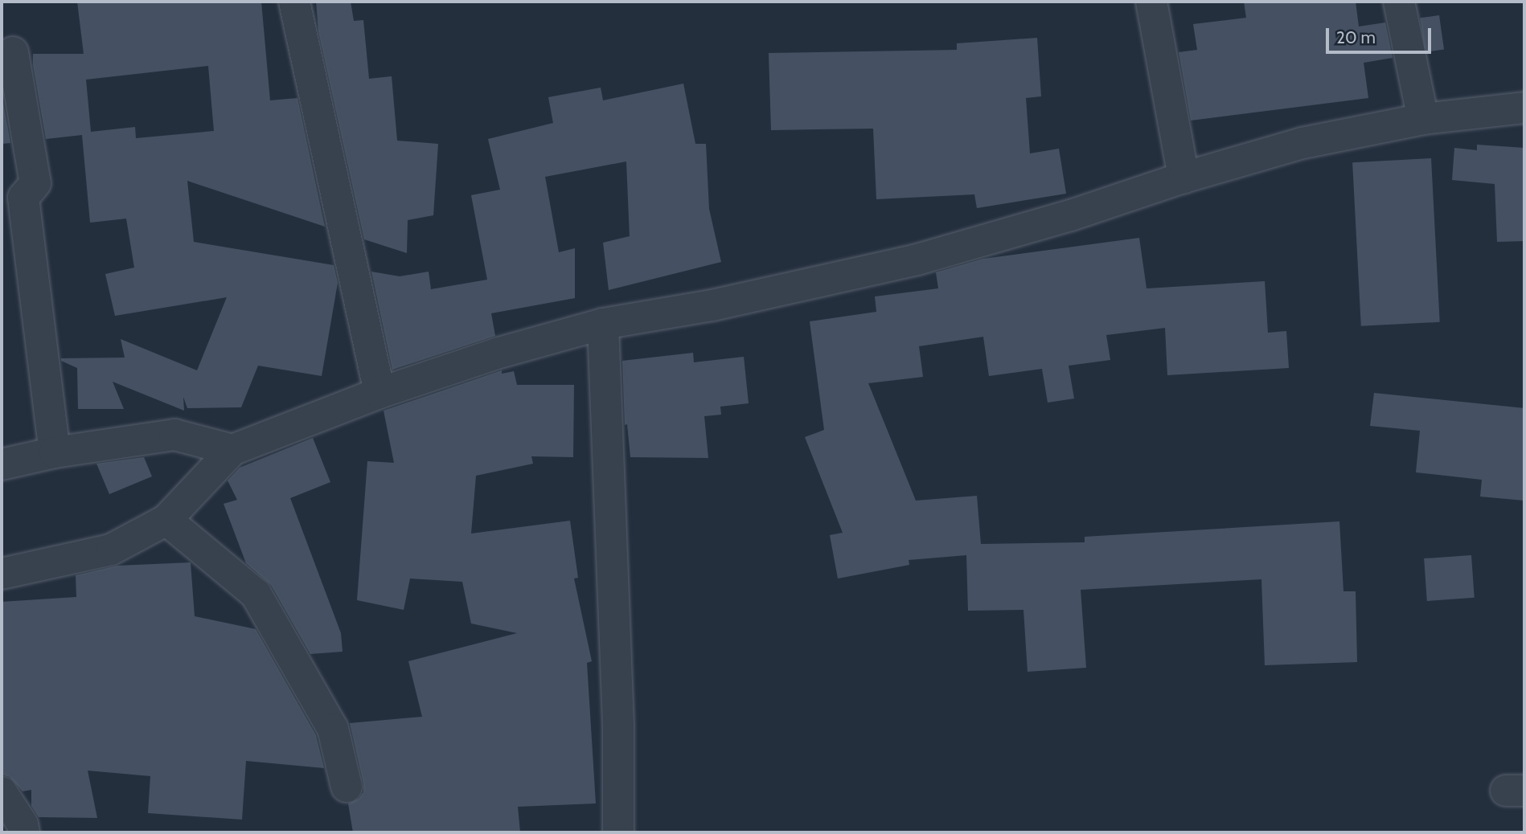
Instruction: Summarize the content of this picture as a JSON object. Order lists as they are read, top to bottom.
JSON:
{
  "scale_bar": "20 m"
}
